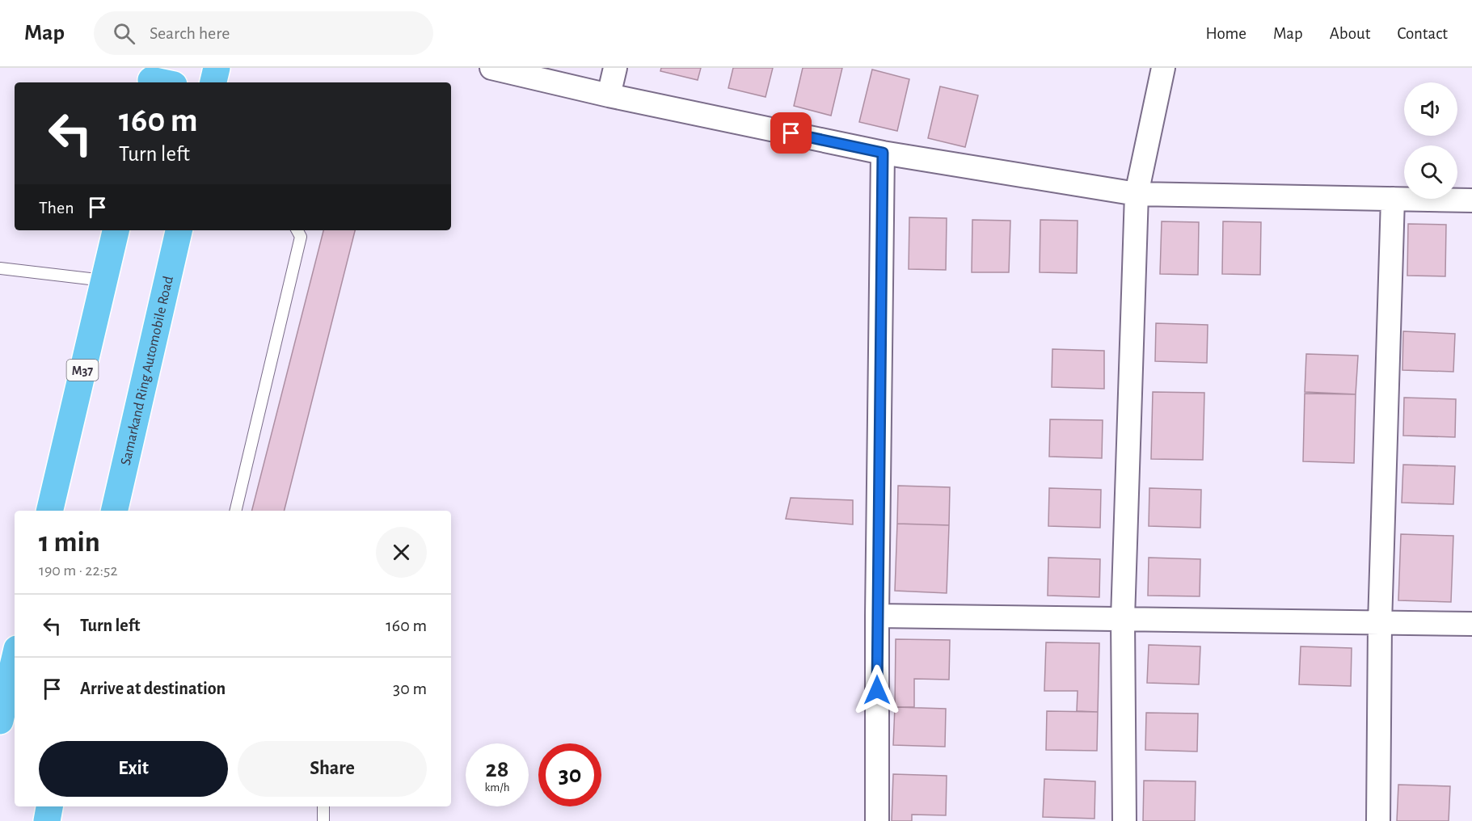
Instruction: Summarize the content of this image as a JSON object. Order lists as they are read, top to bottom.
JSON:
{
  "streets": {
    "highway": ["M37", "Samarkand Ring Automobile Road"]
  },
  "page": {
    "header": "Map",
    "search": "Search here",
    "nav": [
      "Home",
      "Map",
      "About",
      "Contact"
    ],
    "turn": ["160 m", "Turn left"],
    "then": "Then",
    "heading": ["1 min", "190 m · 22:52"],
    "list": [
      {
        "name": "Turn left",
        "value": "160 m"
      },
      {
        "name": "Arrive at destination",
        "value": "30 m"
      }
    ],
    "buttons": ["Exit", "Share"],
    "speed": "28 km/h",
    "limit": "30"
  }
}
